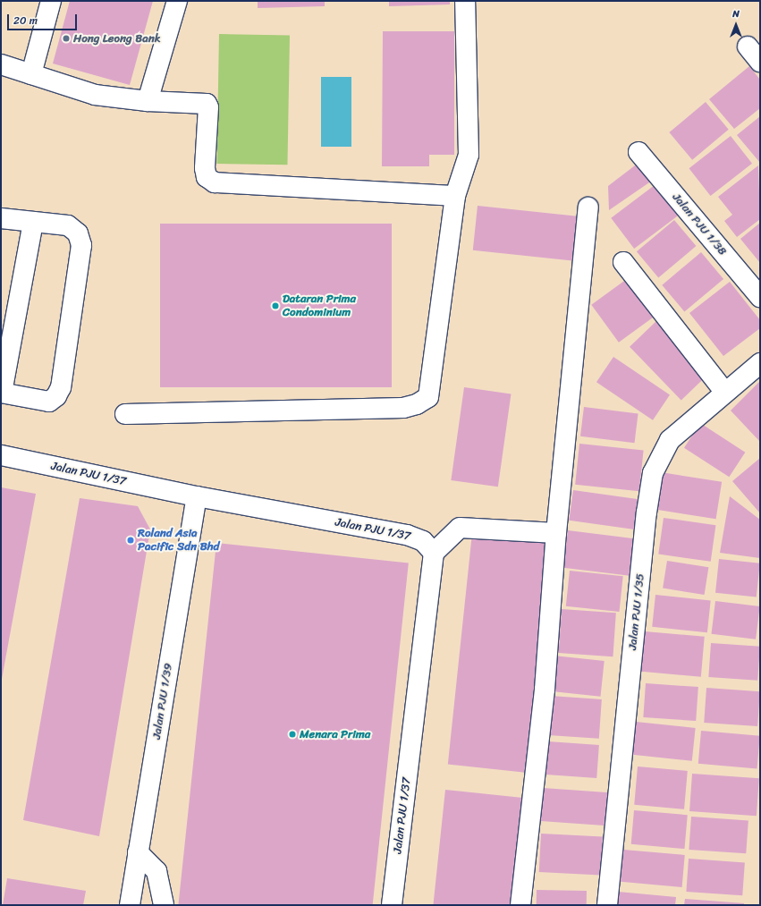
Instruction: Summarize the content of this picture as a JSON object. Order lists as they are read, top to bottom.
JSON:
{
  "streets": {
    "street": [
      "Jalan PJU 1/38",
      "Jalan PJU 1/37",
      "Jalan PJU 1/35",
      "Jalan PJU 1/39"
    ]
  },
  "crossings": [
    ["Jalan PJU 1/37", "Jalan PJU 1/39"]
  ],
  "places": [
    "Hong Leong Bank",
    "Dataran Prima Condominium",
    "Roland Asia Pacific Sdn Bhd",
    "Menara Prima"
  ],
  "scale_bar": "20 m",
  "north": "top"
}
